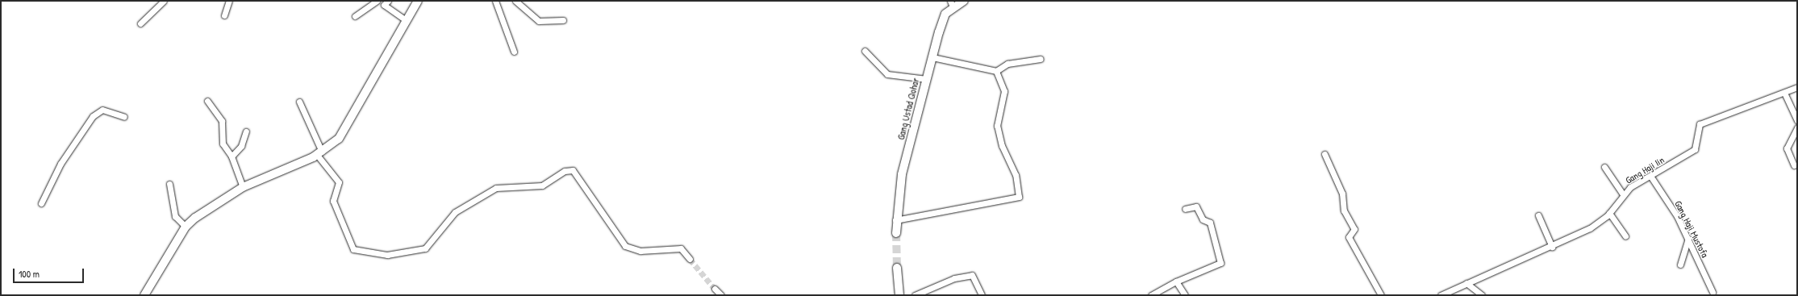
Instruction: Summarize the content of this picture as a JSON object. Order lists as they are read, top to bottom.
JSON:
{
  "streets": {
    "street": ["Gang Ustad Qohar", "Gang Haji Iin", "Gang Haji Mustofa"]
  },
  "crossings": [
    ["Gang Haji Iin", "Gang Haji Mustofa"]
  ],
  "scale_bar": "100 m"
}
